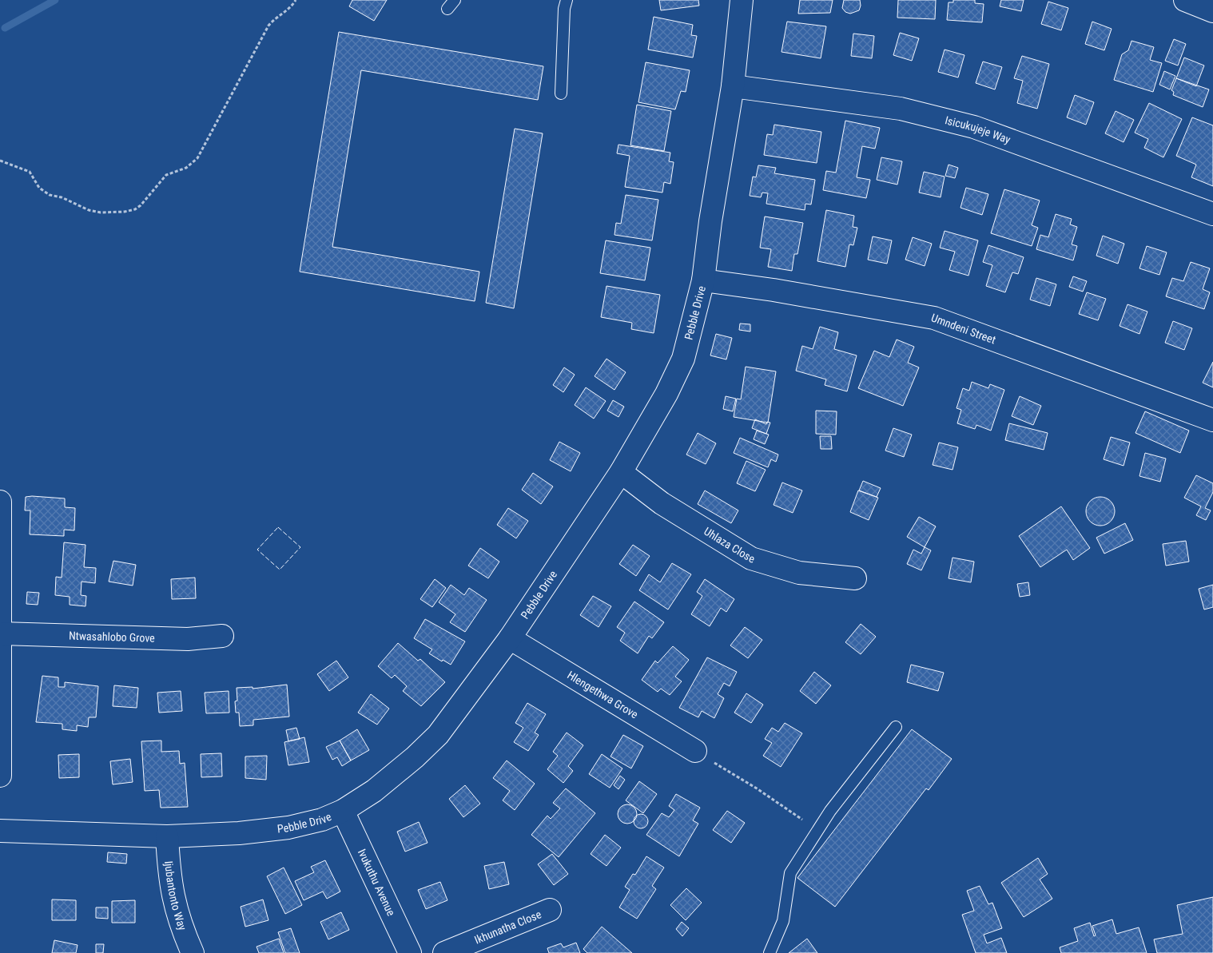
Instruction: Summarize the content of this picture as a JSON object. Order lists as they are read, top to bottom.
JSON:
{
  "streets": {
    "street": [
      "Isicukujeje Way",
      "Pebble Drive",
      "Umndeni Street",
      "Uhlaza Close",
      "Ntwasahlobo Grove",
      "Hlengethwa Grove",
      "Ivukuthu Avenue",
      "Ijubantonto Way",
      "Ikhunatha Close"
    ]
  },
  "crossings": [
    ["Isicukujeje Way", "Pebble Drive"],
    ["Pebble Drive", "Umndeni Street"],
    ["Pebble Drive", "Uhlaza Close"],
    ["Pebble Drive", "Hlengethwa Grove"],
    ["Pebble Drive", "Ivukuthu Avenue"],
    ["Pebble Drive", "Ijubantonto Way"]
  ]
}
